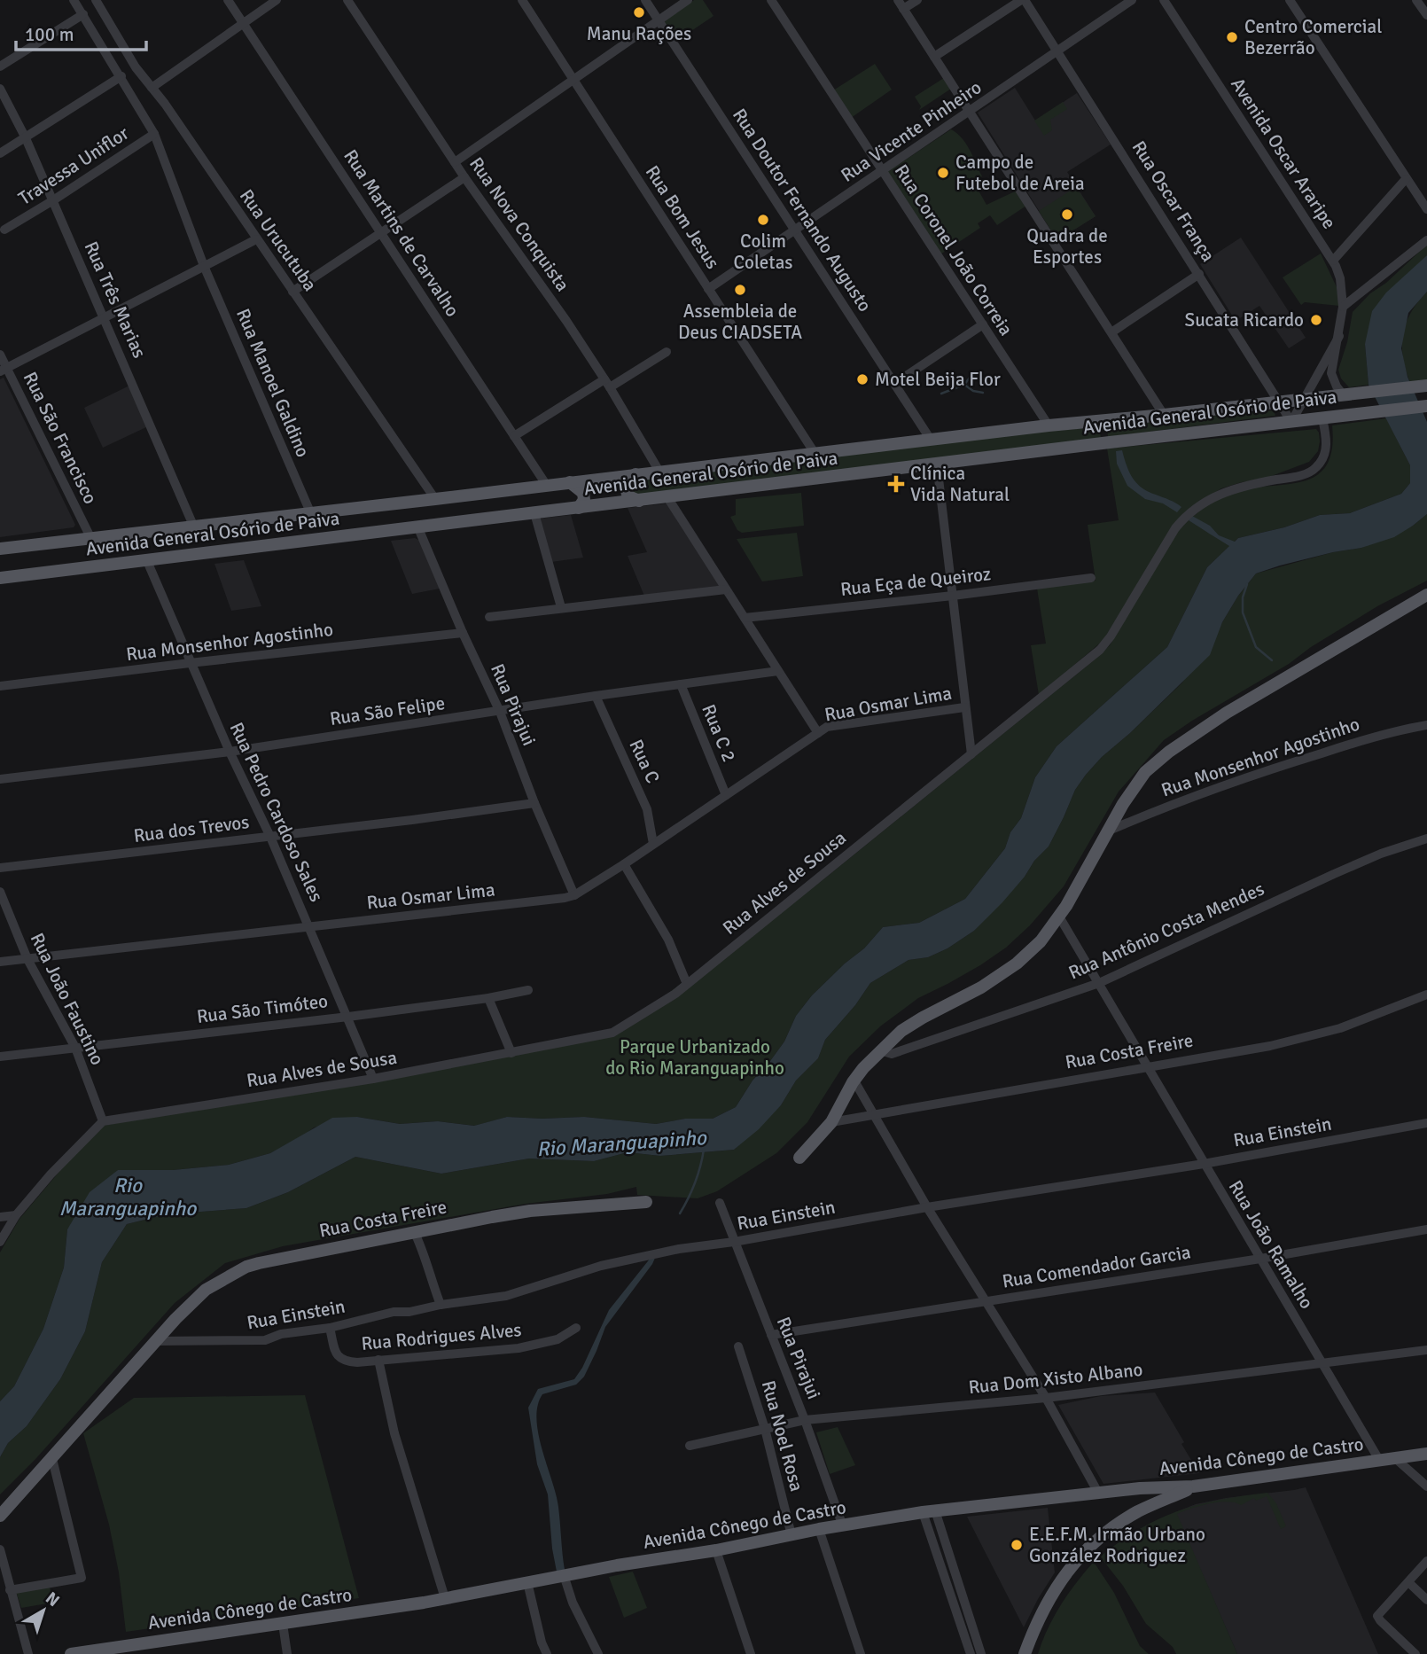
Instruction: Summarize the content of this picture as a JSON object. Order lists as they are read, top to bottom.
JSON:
{
  "streets": {
    "main road": ["Avenida General Osório de Paiva", "Rua Costa Freire", "Avenida Cônego de Castro"],
    "street": [
      "Rua Vicente Pinheiro",
      "Avenida Oscar Araripe",
      "Travessa Uniflor",
      "Rua Oscar França",
      "Rua Doutor Fernando Augusto",
      "Rua Bom Jesus",
      "Rua Nova Conquista",
      "Rua Martins de Carvalho",
      "Rua Urucutuba",
      "Rua Coronel João Correia",
      "Rua Três Marias",
      "Rua Manoel Galdino",
      "Rua São Francisco",
      "Rua Eça de Queiroz",
      "Rua Monsenhor Agostinho",
      "Rua Osmar Lima",
      "Rua Pirajui",
      "Rua São Felipe",
      "Rua C 2",
      "Rua C",
      "Rua Pedro Cardoso Sales",
      "Rua dos Trevos",
      "Rua Alves de Sousa",
      "Rua Antônio Costa Mendes",
      "Rua João Faustino",
      "Rua São Timóteo",
      "Rua Einstein",
      "Rua João Ramalho",
      "Rua Comendador Garcia",
      "Rua Rodrigues Alves",
      "Rua Dom Xisto Albano",
      "Rua Noel Rosa"
    ]
  },
  "crossings": [
    ["Rua Vicente Pinheiro", "Rua Oscar França"],
    ["Rua Vicente Pinheiro", "Rua Doutor Fernando Augusto"],
    ["Rua Vicente Pinheiro", "Rua Bom Jesus"],
    ["Rua Vicente Pinheiro", "Rua Coronel João Correia"],
    ["Avenida Oscar Araripe", "Rua Oscar França"],
    ["Avenida Oscar Araripe", "Avenida General Osório de Paiva"],
    ["Travessa Uniflor", "Rua Três Marias"],
    ["Travessa Uniflor", "Rua Manoel Galdino"],
    ["Rua Oscar França", "Avenida General Osório de Paiva"],
    ["Rua Doutor Fernando Augusto", "Avenida General Osório de Paiva"],
    ["Rua Bom Jesus", "Avenida General Osório de Paiva"],
    ["Rua Nova Conquista", "Avenida General Osório de Paiva"],
    ["Rua Martins de Carvalho", "Avenida General Osório de Paiva"],
    ["Rua Urucutuba", "Avenida General Osório de Paiva"],
    ["Rua Coronel João Correia", "Avenida General Osório de Paiva"],
    ["Rua Três Marias", "Avenida General Osório de Paiva"],
    ["Rua Manoel Galdino", "Avenida General Osório de Paiva"],
    ["Avenida General Osório de Paiva", "Rua São Francisco"],
    ["Avenida General Osório de Paiva", "Rua Osmar Lima"],
    ["Avenida General Osório de Paiva", "Rua Pirajui"],
    ["Avenida General Osório de Paiva", "Rua Pedro Cardoso Sales"],
    ["Avenida General Osório de Paiva", "Rua Alves de Sousa"],
    ["Rua Eça de Queiroz", "Rua Osmar Lima"],
    ["Rua Monsenhor Agostinho", "Rua Pirajui"],
    ["Rua Monsenhor Agostinho", "Rua Pedro Cardoso Sales"],
    ["Rua Osmar Lima", "Rua Pirajui"],
    ["Rua Osmar Lima", "Rua São Felipe"],
    ["Rua Osmar Lima", "Rua C 2"],
    ["Rua Osmar Lima", "Rua C"],
    ["Rua Osmar Lima", "Rua Pedro Cardoso Sales"],
    ["Rua Osmar Lima", "Rua João Faustino"],
    ["Rua Pirajui", "Rua São Felipe"],
    ["Rua Pirajui", "Rua dos Trevos"],
    ["Rua Pirajui", "Rua Einstein"],
    ["Rua Pirajui", "Rua Comendador Garcia"],
    ["Rua Pirajui", "Rua Dom Xisto Albano"],
    ["Rua Pirajui", "Avenida Cônego de Castro"],
    ["Rua São Felipe", "Rua C 2"],
    ["Rua São Felipe", "Rua C"],
    ["Rua São Felipe", "Rua Pedro Cardoso Sales"],
    ["Rua Pedro Cardoso Sales", "Rua dos Trevos"],
    ["Rua Pedro Cardoso Sales", "Rua Alves de Sousa"],
    ["Rua Pedro Cardoso Sales", "Rua São Timóteo"],
    ["Rua Alves de Sousa", "Rua João Faustino"],
    ["Rua Antônio Costa Mendes", "Rua João Ramalho"],
    ["Rua João Faustino", "Rua São Timóteo"],
    ["Rua Costa Freire", "Rua Einstein"],
    ["Rua Costa Freire", "Rua João Ramalho"],
    ["Rua Einstein", "Rua João Ramalho"],
    ["Rua Einstein", "Rua Rodrigues Alves"],
    ["Rua João Ramalho", "Rua Comendador Garcia"],
    ["Rua João Ramalho", "Rua Dom Xisto Albano"],
    ["Rua João Ramalho", "Avenida Cônego de Castro"],
    ["Rua Dom Xisto Albano", "Rua Noel Rosa"],
    ["Rua Noel Rosa", "Avenida Cônego de Castro"]
  ],
  "water": ["Rio Maranguapinho"],
  "parks": ["Parque Urbanizado do Rio Maranguapinho"],
  "places": {
    "other": [
      "Manu Rações",
      "Centro Comercial Bezerrão",
      "Campo de Futebol de Areia",
      "Quadra de Esportes",
      "Colim Coletas",
      "Assembleia de Deus CIADSETA",
      "Sucata Ricardo",
      "Motel Beija Flor",
      "E.E.F.M. Irmão Urbano González Rodriguez"
    ],
    "health": ["Clínica Vida Natural"]
  },
  "scale_bar": "100 m",
  "north": "top right"
}
